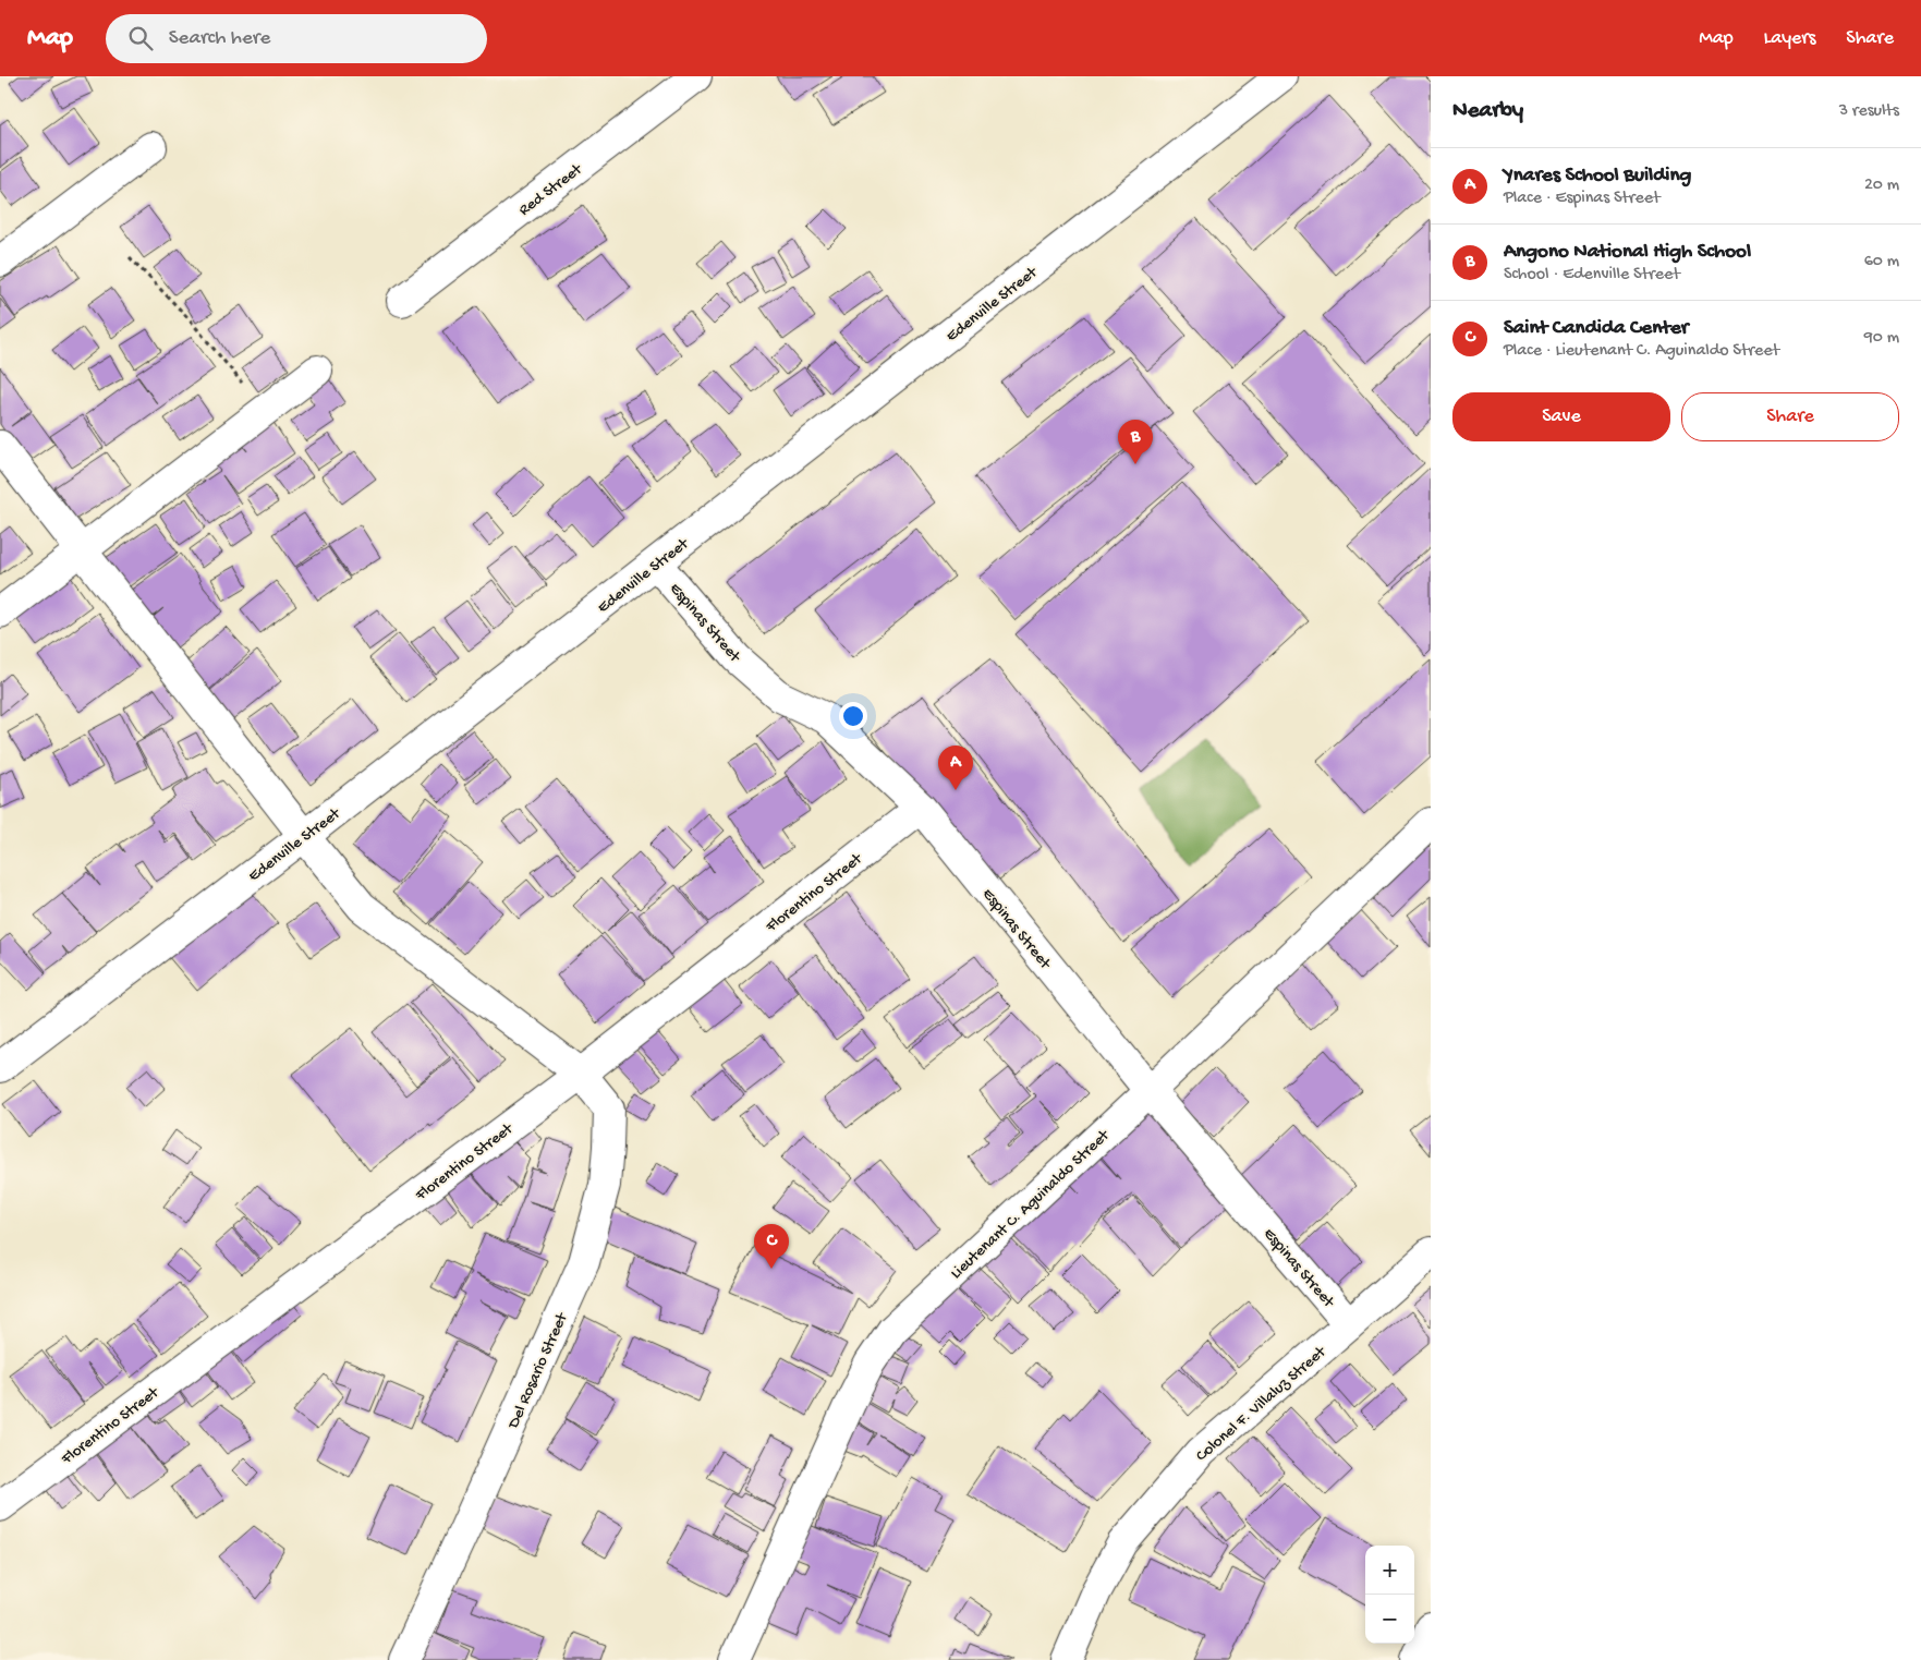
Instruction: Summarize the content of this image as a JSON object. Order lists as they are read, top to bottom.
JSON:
{
  "streets": {
    "street": [
      "Red Street",
      "Edenville Street",
      "Espinas Street",
      "Florentino Street",
      "Lieutenant C. Aguinaldo Street",
      "Del Rosario Street",
      "Colonel F. Villaluz Street"
    ]
  },
  "crossings": [
    ["Edenville Street", "Espinas Street"],
    ["Edenville Street", "Del Rosario Street"],
    ["Espinas Street", "Florentino Street"],
    ["Espinas Street", "Lieutenant C. Aguinaldo Street"],
    ["Espinas Street", "Colonel F. Villaluz Street"],
    ["Florentino Street", "Del Rosario Street"]
  ],
  "page": {
    "header": "Map",
    "search": "Search here",
    "nav": ["Map", "Layers", "Share"],
    "heading": ["Nearby", "3 results"],
    "list": [
      {
        "mark": "A",
        "name": "Ynares School Building",
        "note": "Place · Espinas Street",
        "value": "20 m"
      },
      {
        "mark": "B",
        "name": "Angono National High School",
        "note": "School · Edenville Street",
        "value": "60 m"
      },
      {
        "mark": "C",
        "name": "Saint Candida Center",
        "note": "Place · Lieutenant C. Aguinaldo Street",
        "value": "90 m"
      }
    ],
    "buttons": ["Save", "Share"],
    "pins": ["B", "A", "C"],
    "map_buttons": ["+", "−"]
  }
}
